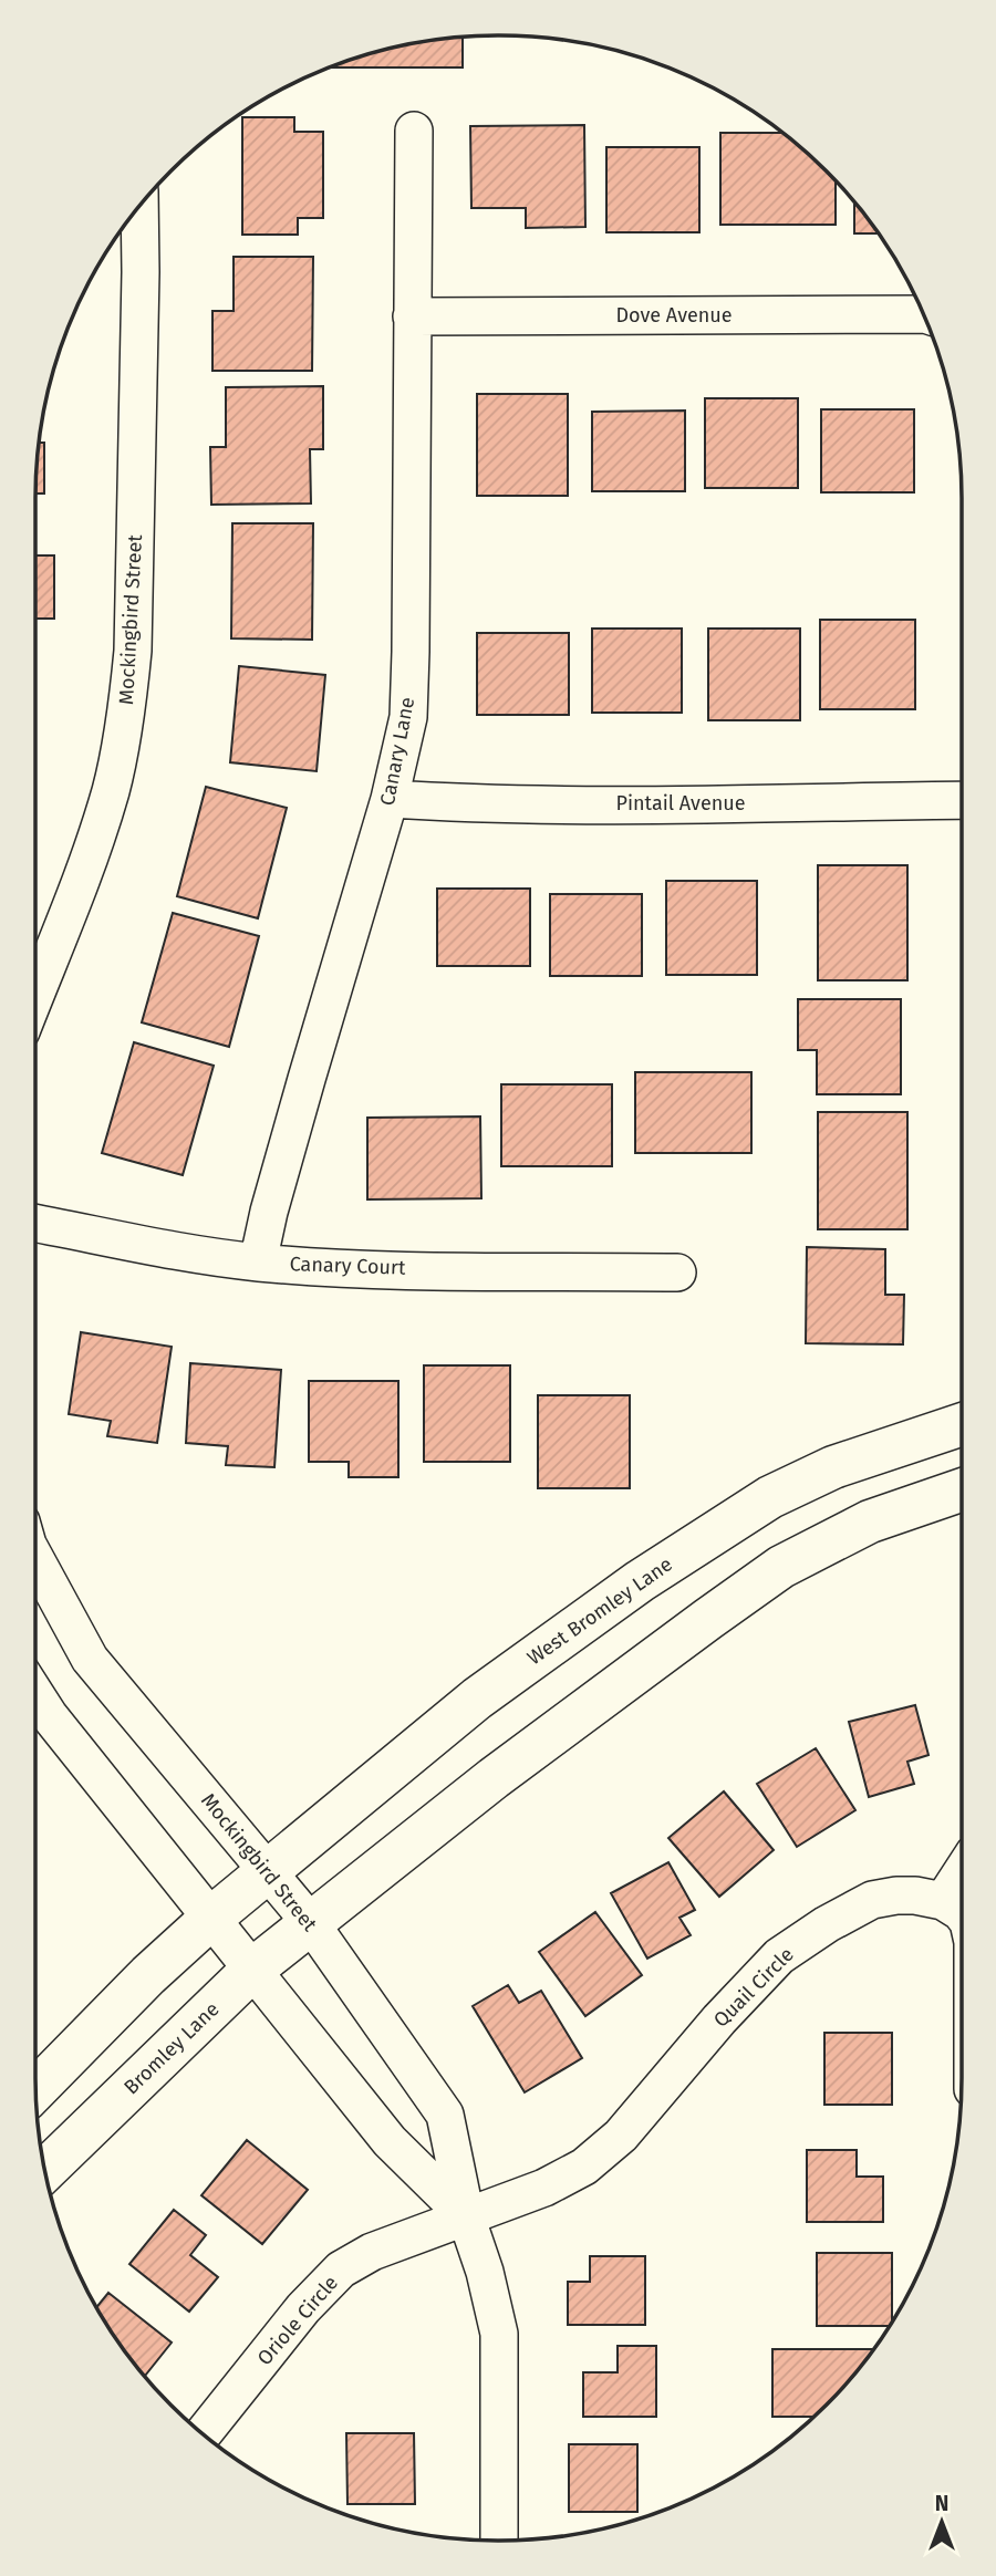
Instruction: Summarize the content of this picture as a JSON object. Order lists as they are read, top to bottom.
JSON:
{
  "streets": {
    "street": [
      "Dove Avenue",
      "Mockingbird Street",
      "Canary Lane",
      "Pintail Avenue",
      "Canary Court",
      "West Bromley Lane",
      "Quail Circle",
      "Bromley Lane",
      "Oriole Circle"
    ]
  },
  "crossings": [
    ["Dove Avenue", "Canary Lane"],
    ["Mockingbird Street", "West Bromley Lane"],
    ["Mockingbird Street", "Quail Circle"],
    ["Mockingbird Street", "Bromley Lane"],
    ["Mockingbird Street", "Oriole Circle"],
    ["Canary Lane", "Pintail Avenue"],
    ["Canary Lane", "Canary Court"],
    ["Quail Circle", "Oriole Circle"]
  ],
  "north": "top"
}
